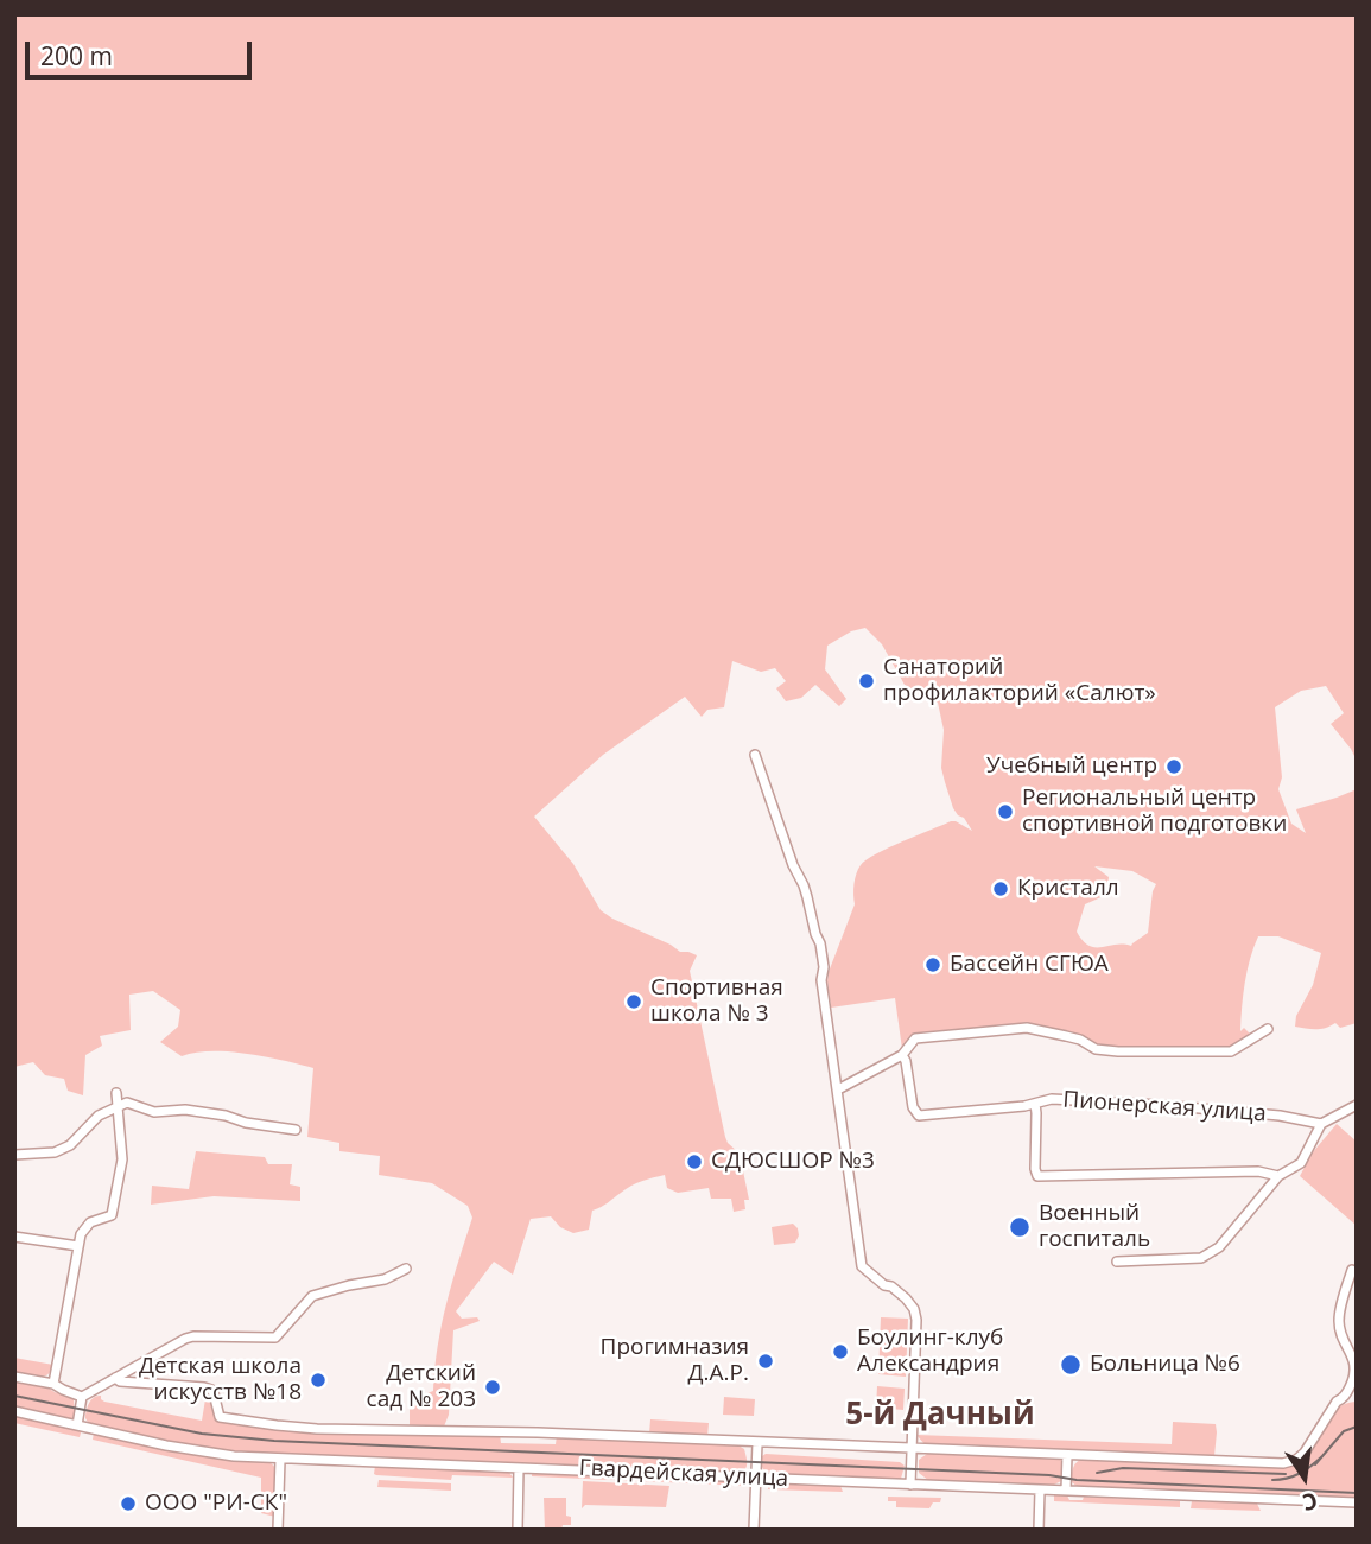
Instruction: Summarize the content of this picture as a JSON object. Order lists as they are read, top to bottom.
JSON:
{
  "streets": {
    "street": ["Пионерская улица", "Гвардейская улица"]
  },
  "districts": ["5-й Дачный"],
  "places": [
    "Санаторий профилакторий «Салют»",
    "Учебный центр",
    "Региональный центр спортивной подготовки",
    "Кристалл",
    "Бассейн СГЮА",
    "Спортивная школа № 3",
    "СДЮСШОР №3",
    "Военный госпиталь",
    "Боулинг-клуб Александрия",
    "Прогимназия Д.А.Р.",
    "Больница №6",
    "Детская школа искусств №18",
    "Детский сад № 203",
    "ООО \"РИ-СК\""
  ],
  "scale_bar": "200 m",
  "north": "bottom"
}
